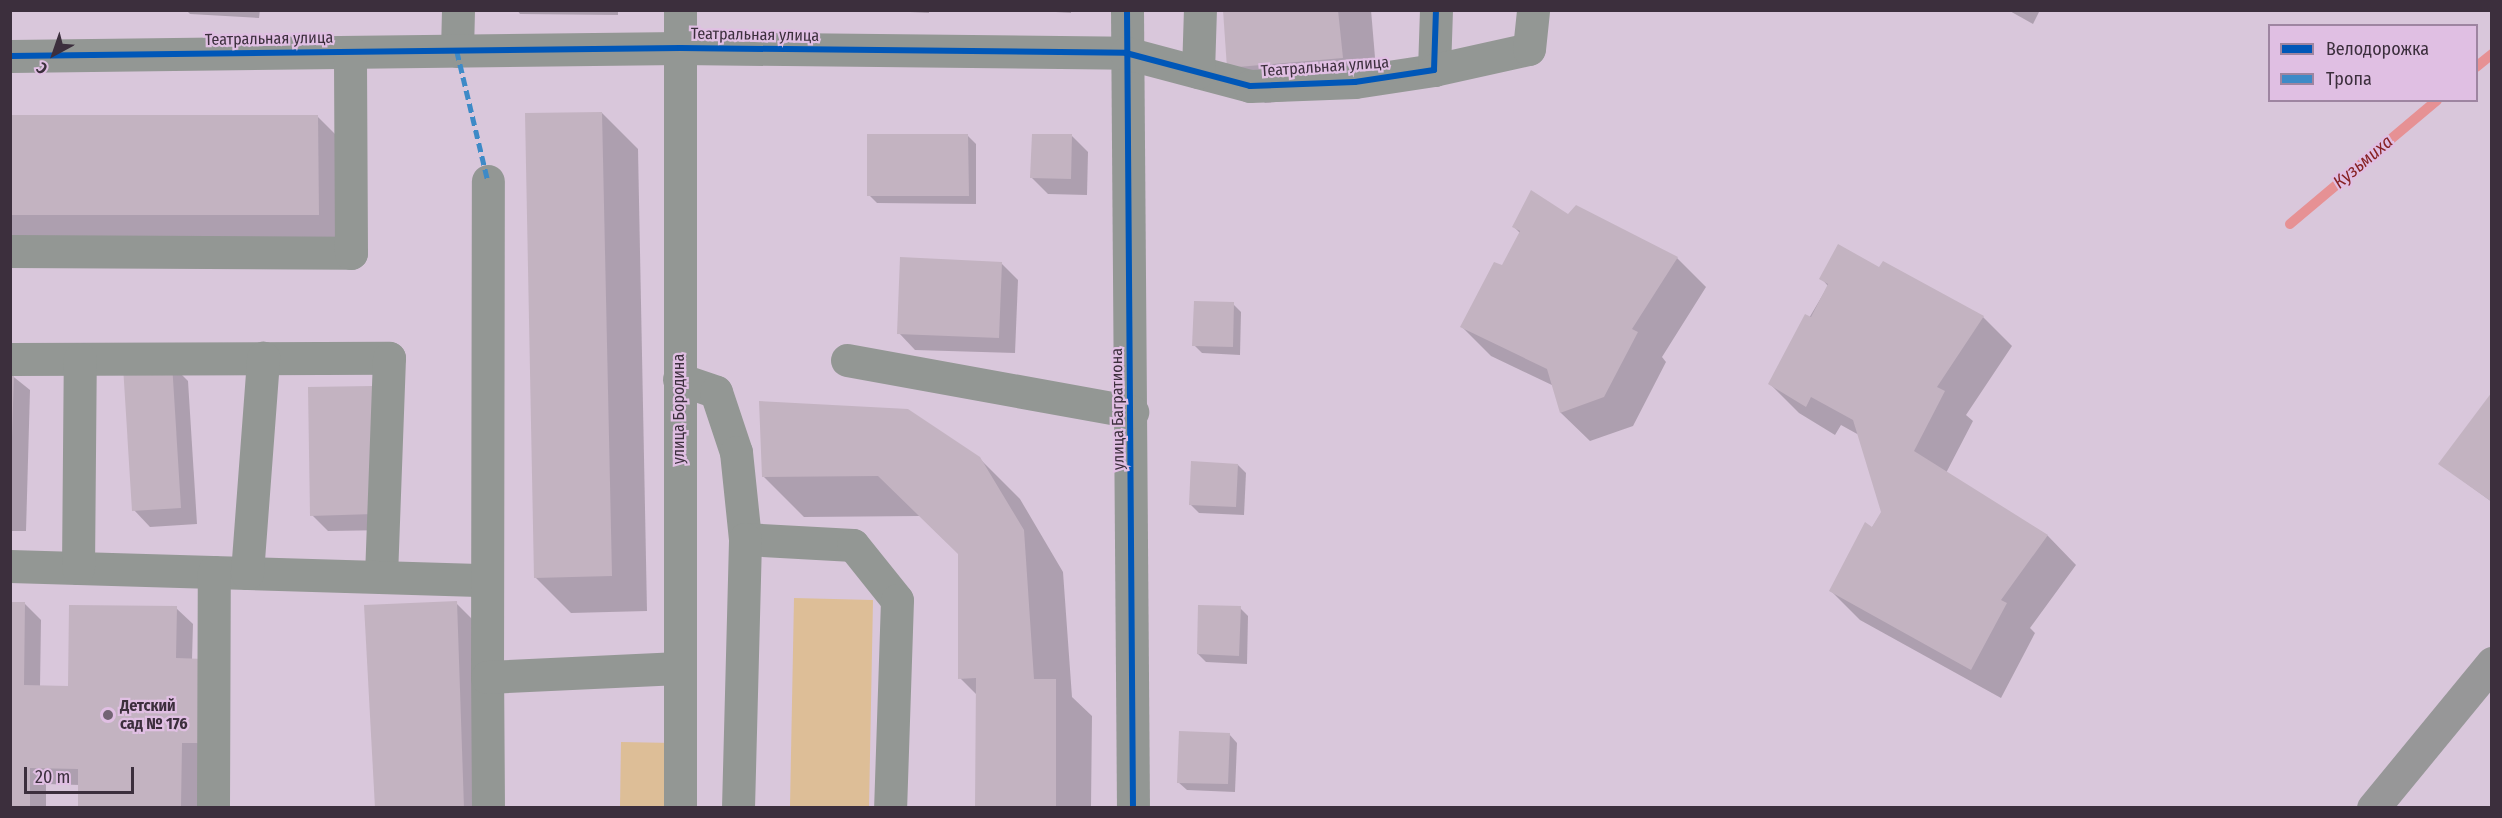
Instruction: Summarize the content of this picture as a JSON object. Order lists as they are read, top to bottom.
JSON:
{
  "streets": {
    "street": ["Театральная улица", "улица Бородина", "улица Багратиона"]
  },
  "crossings": [
    ["Театральная улица", "улица Бородина"],
    ["Театральная улица", "улица Багратиона"]
  ],
  "water": ["Кузьмиха"],
  "places": ["Детский сад № 176"],
  "legend": ["Велодорожка", "Тропа"],
  "scale_bar": "20 m",
  "north": "bottom left"
}
